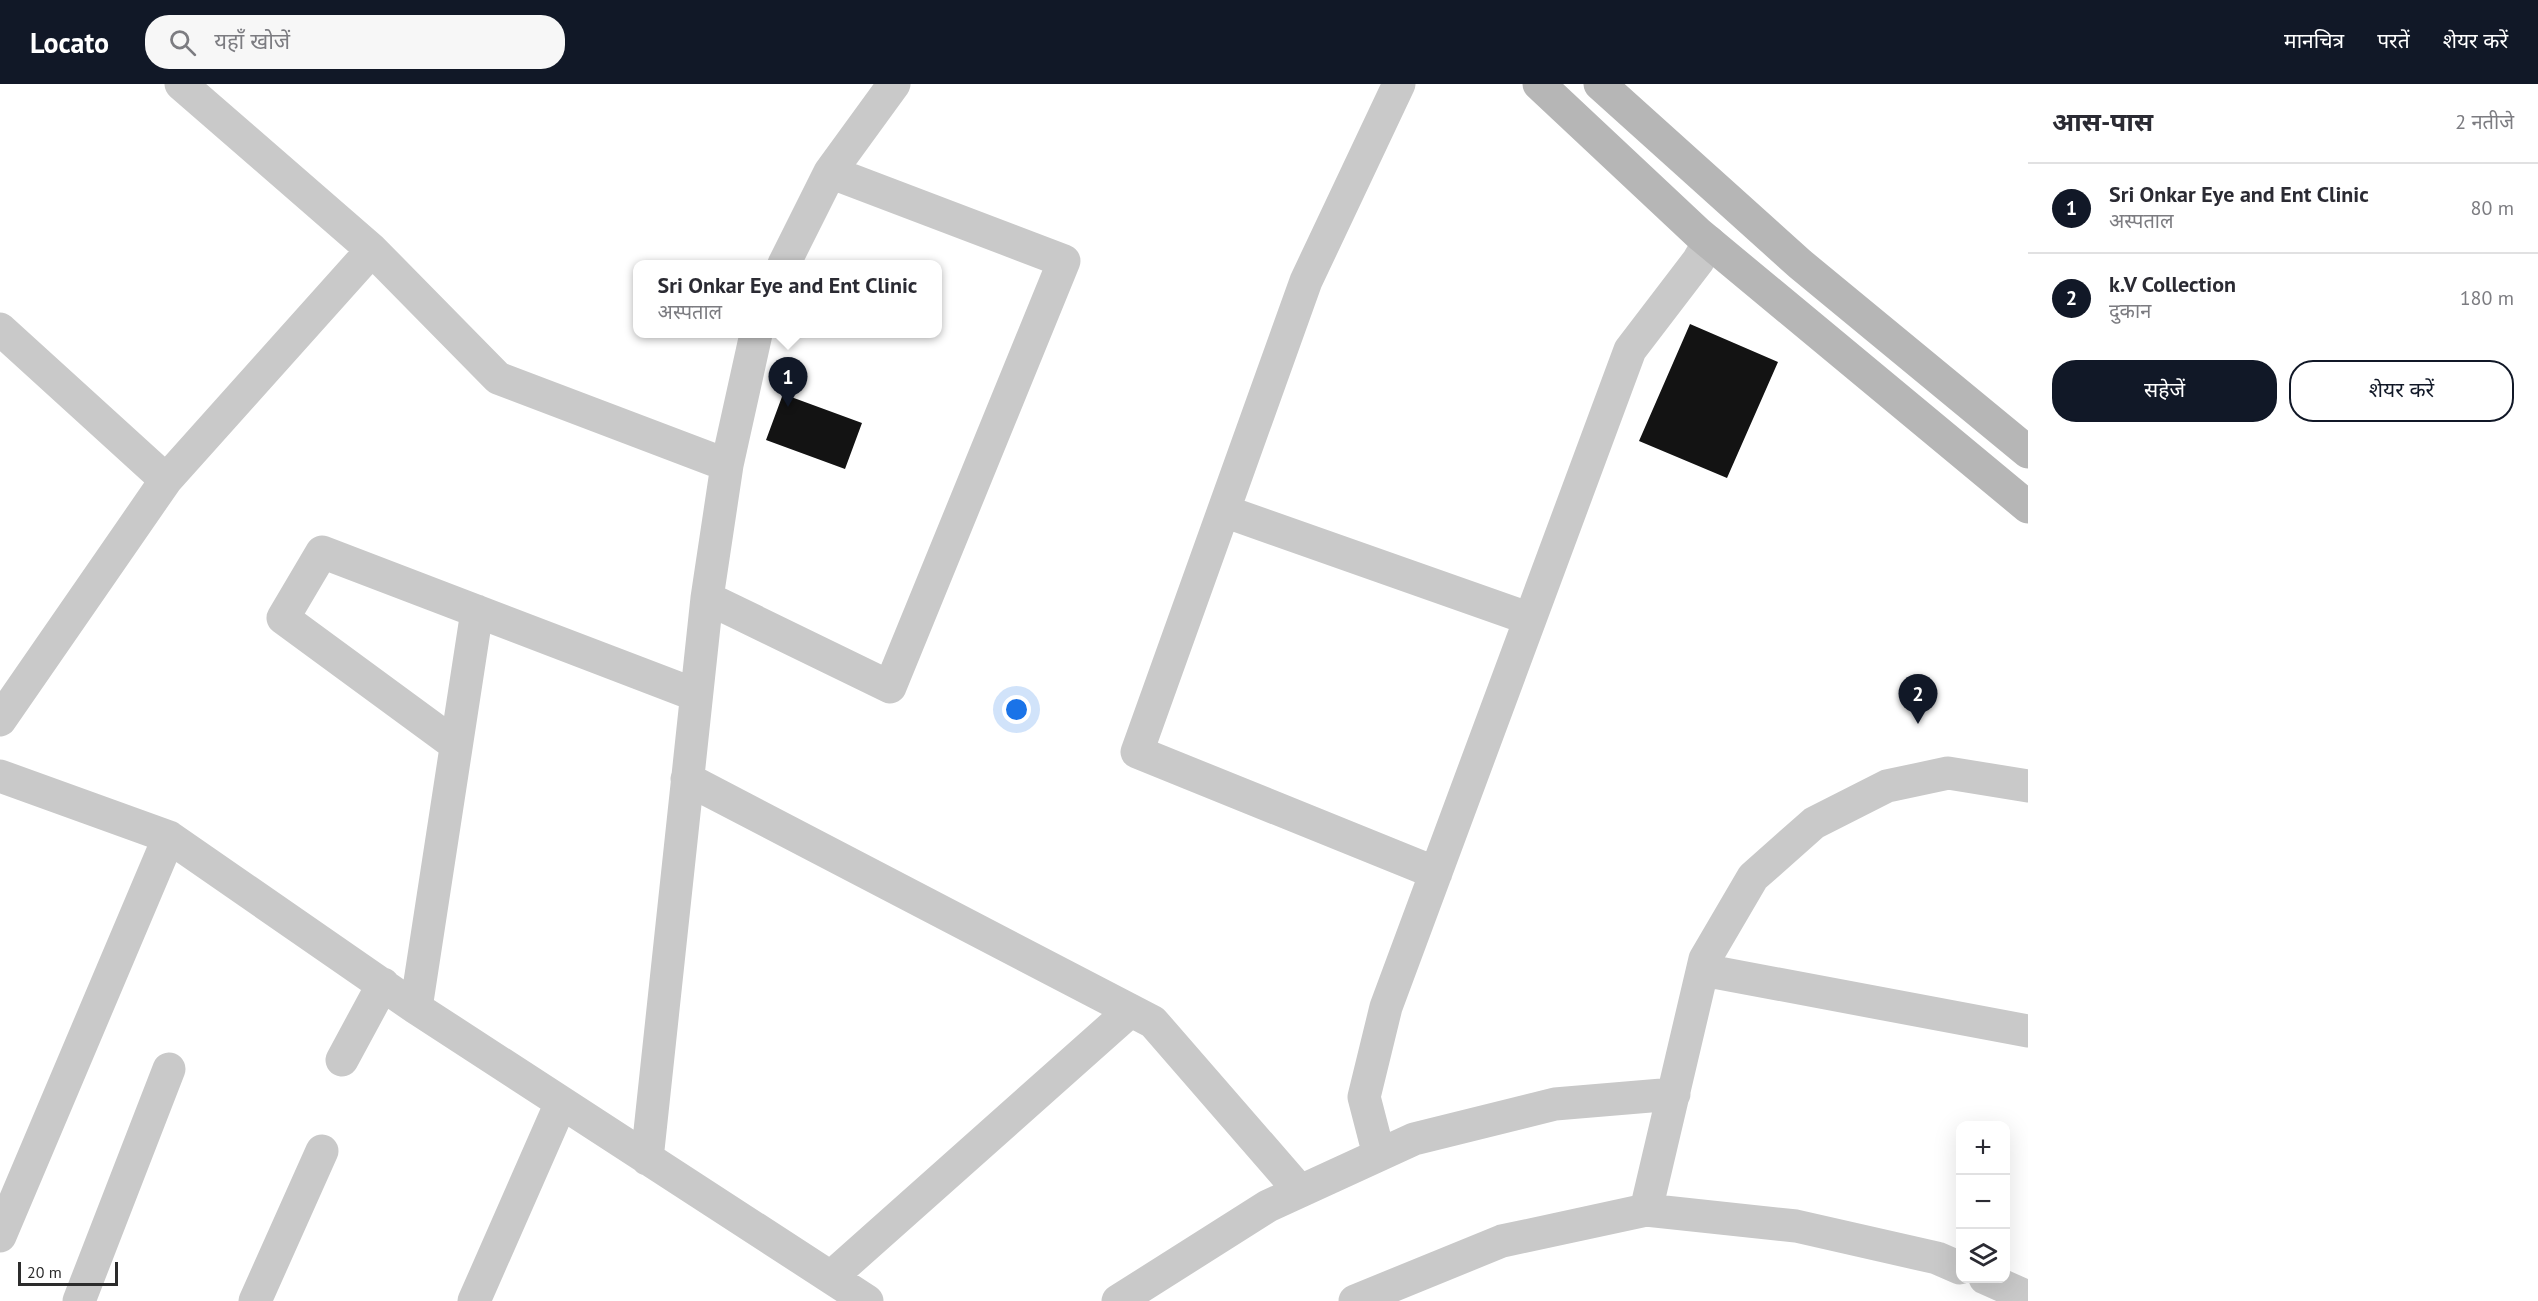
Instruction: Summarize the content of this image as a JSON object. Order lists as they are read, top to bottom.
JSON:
{
  "scale_bar": "20 m",
  "page": {
    "header": "Locato",
    "search": "यहाँ खोजें",
    "nav": ["मानचित्र", "परतें", "शेयर करें"],
    "heading": ["आस-पास", "2 नतीजे"],
    "list": [
      {
        "mark": "1",
        "name": "Sri Onkar Eye and Ent Clinic",
        "note": "अस्पताल",
        "value": "80 m"
      },
      {
        "mark": "2",
        "name": "k.V Collection",
        "note": "दुकान",
        "value": "180 m"
      }
    ],
    "popup": ["Sri Onkar Eye and Ent Clinic", "अस्पताल"],
    "buttons": ["सहेजें", "शेयर करें"],
    "pins": ["1", "2"],
    "map_buttons": ["+", "−"],
    "scale": "20 m"
  }
}
